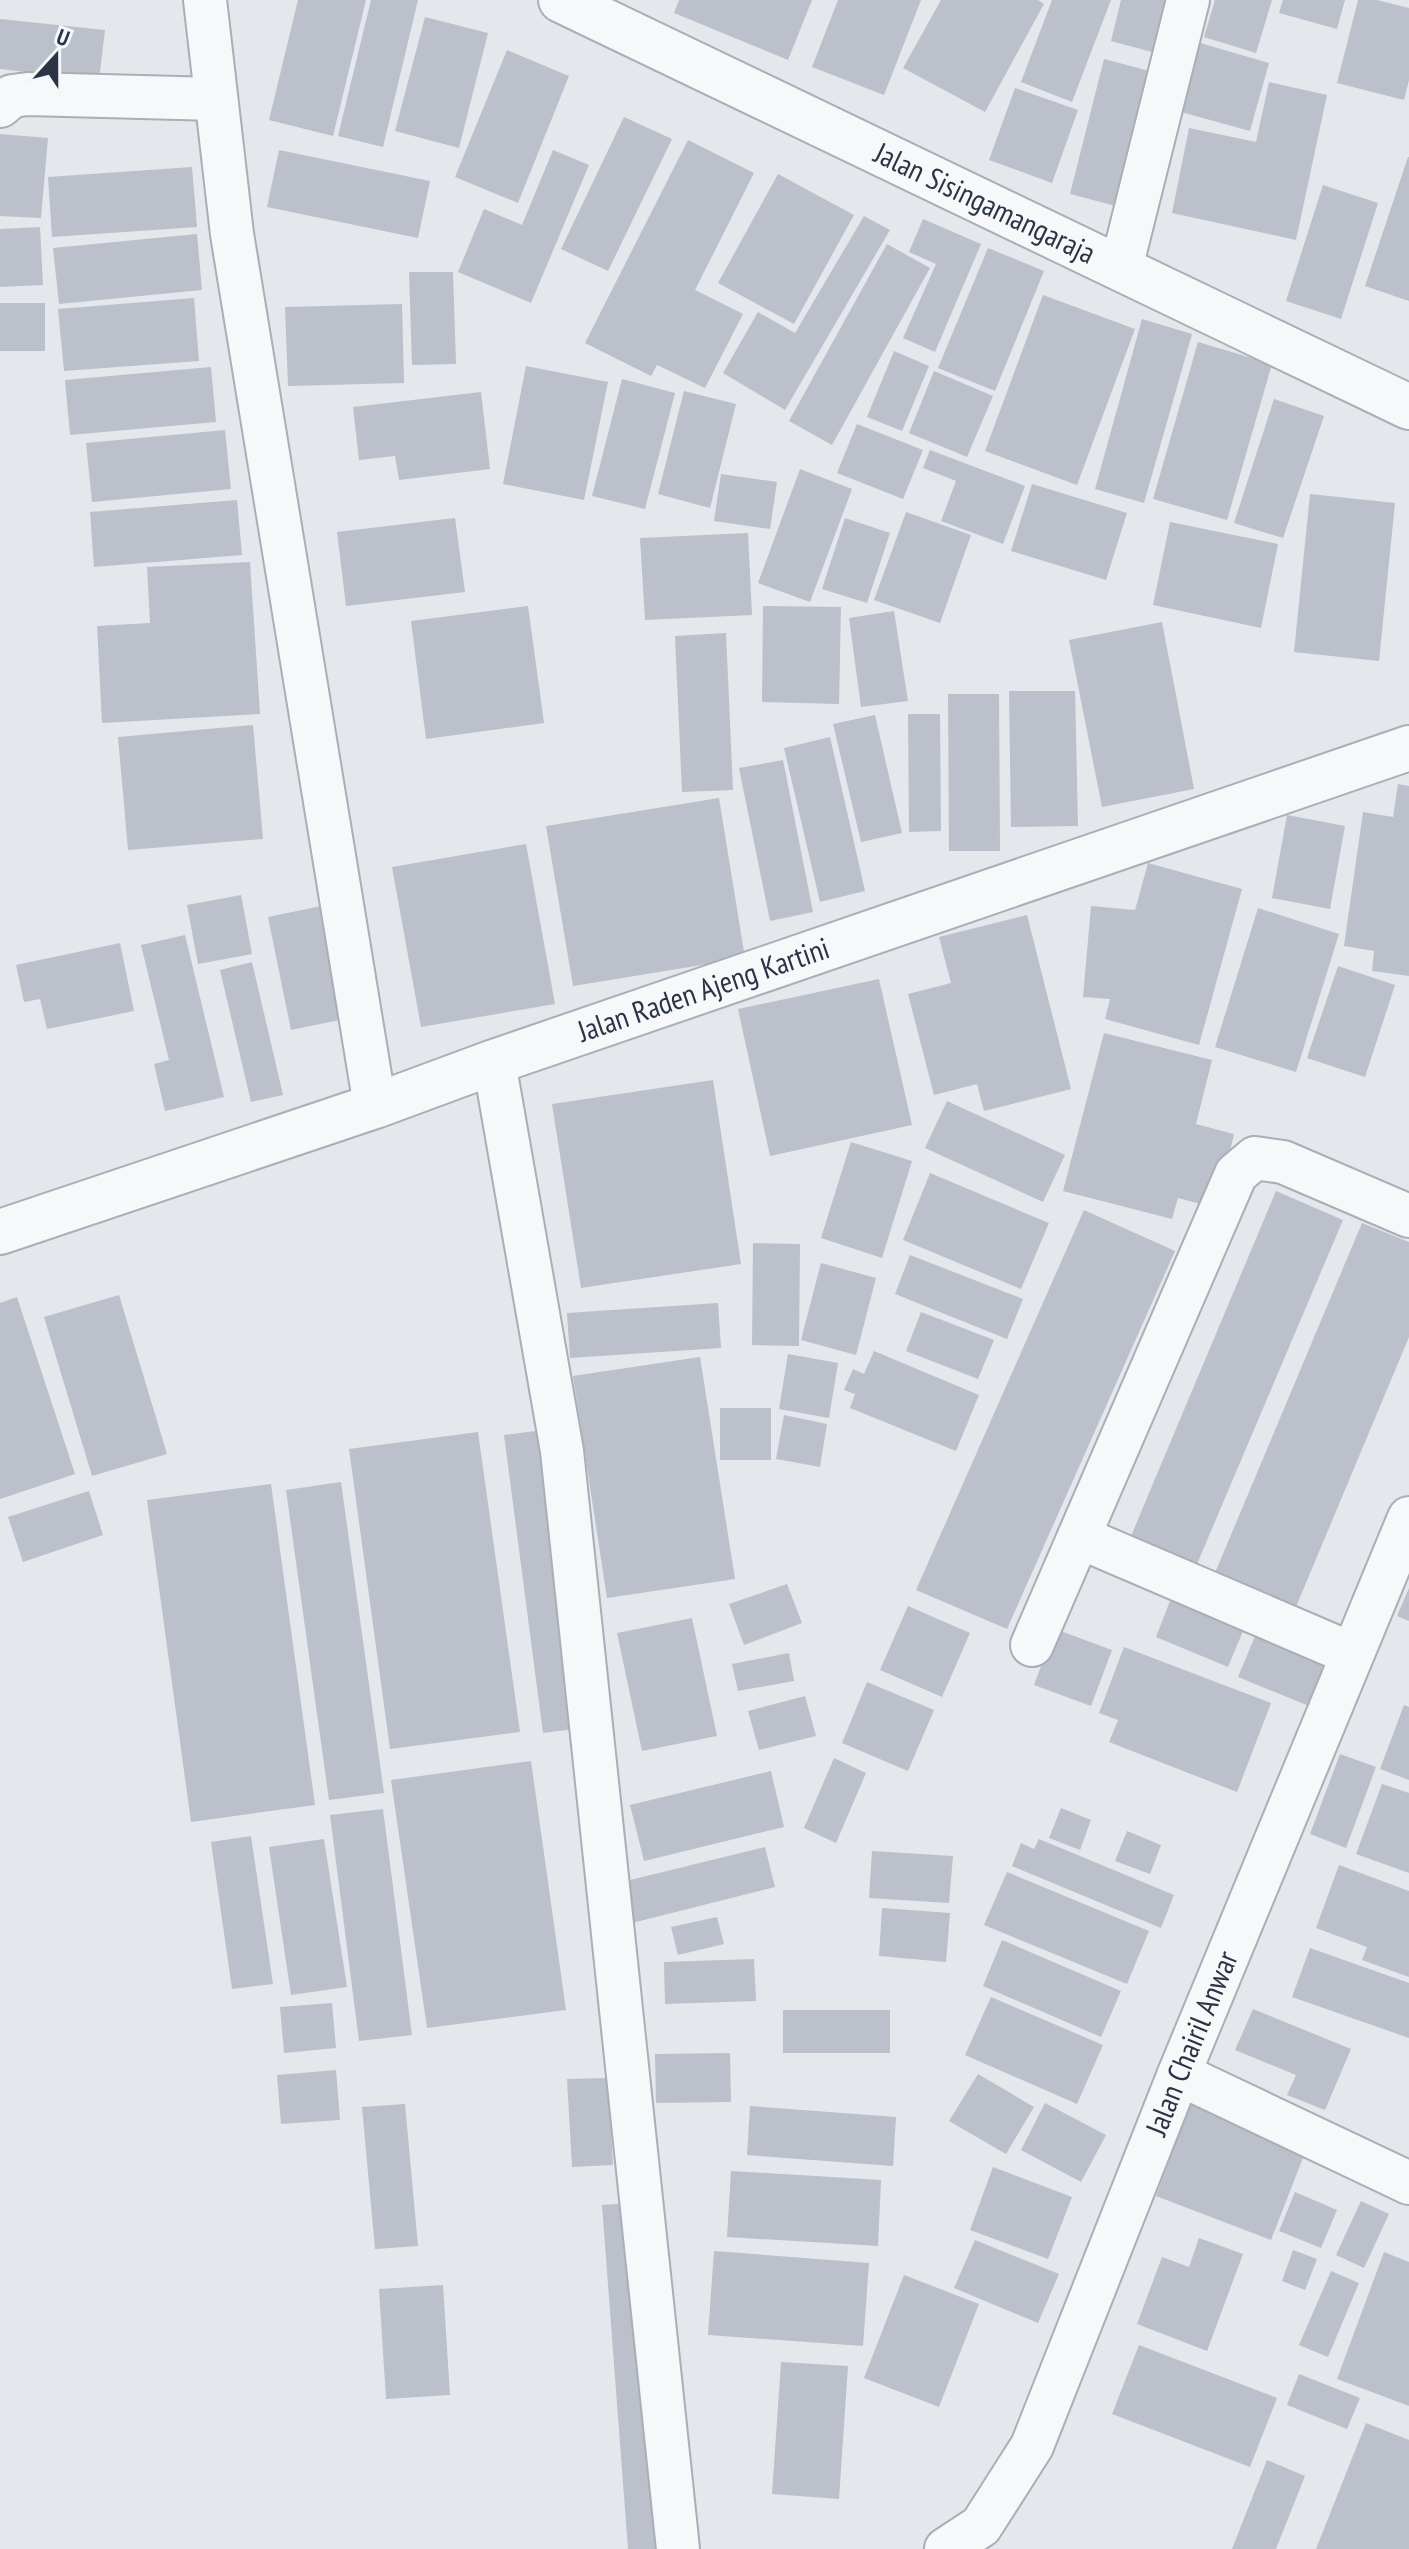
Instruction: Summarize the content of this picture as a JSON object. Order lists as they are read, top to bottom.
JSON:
{
  "streets": {
    "street": ["Jalan Sisingamangaraja", "Jalan Raden Ajeng Kartini", "Jalan Chairil Anwar"]
  },
  "north": "top"
}
